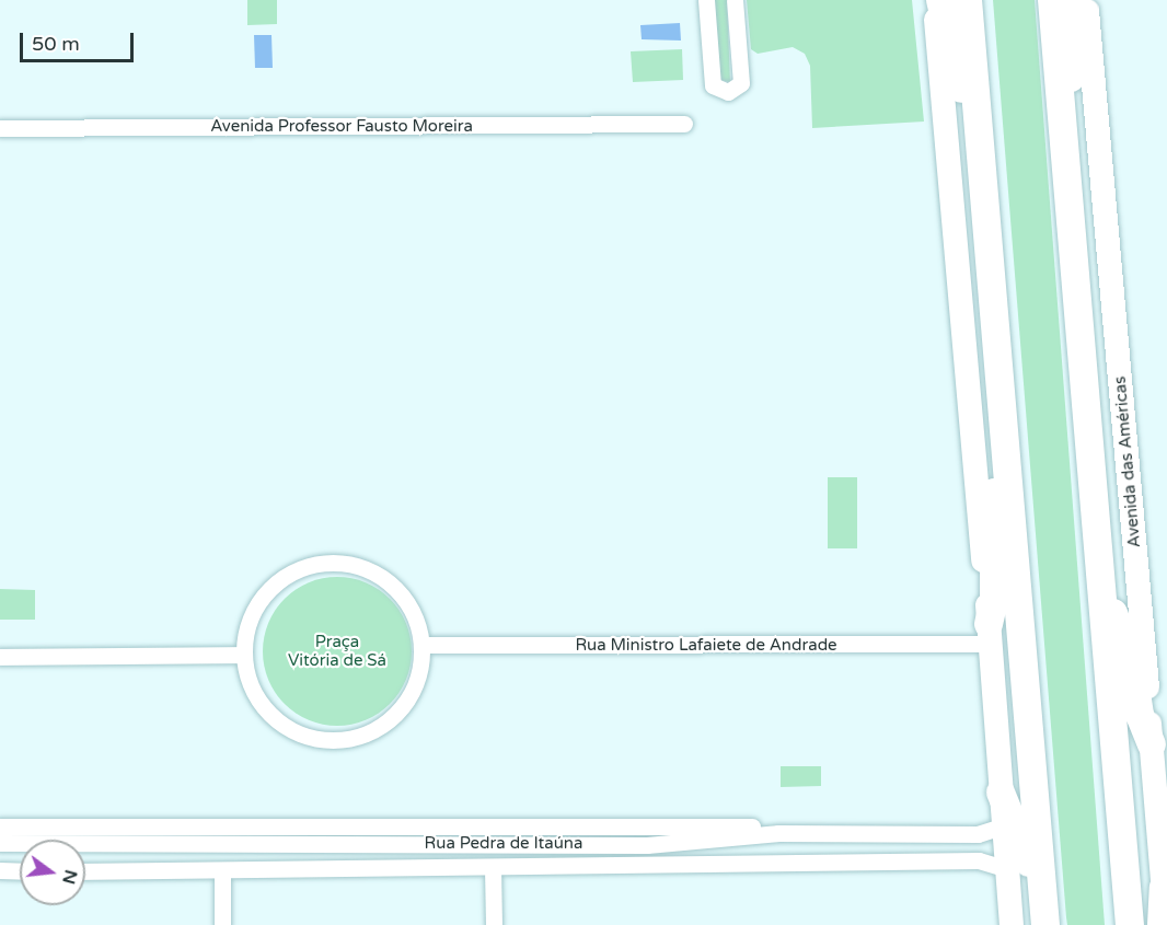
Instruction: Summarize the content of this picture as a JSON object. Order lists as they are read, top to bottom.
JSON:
{
  "streets": {
    "main road": ["Avenida das Américas"],
    "street": ["Avenida Professor Fausto Moreira", "Rua Ministro Lafaiete de Andrade", "Rua Pedra de Itaúna"]
  },
  "parks": ["Praça Vitória de Sá"],
  "scale_bar": "50 m",
  "north": "right"
}
